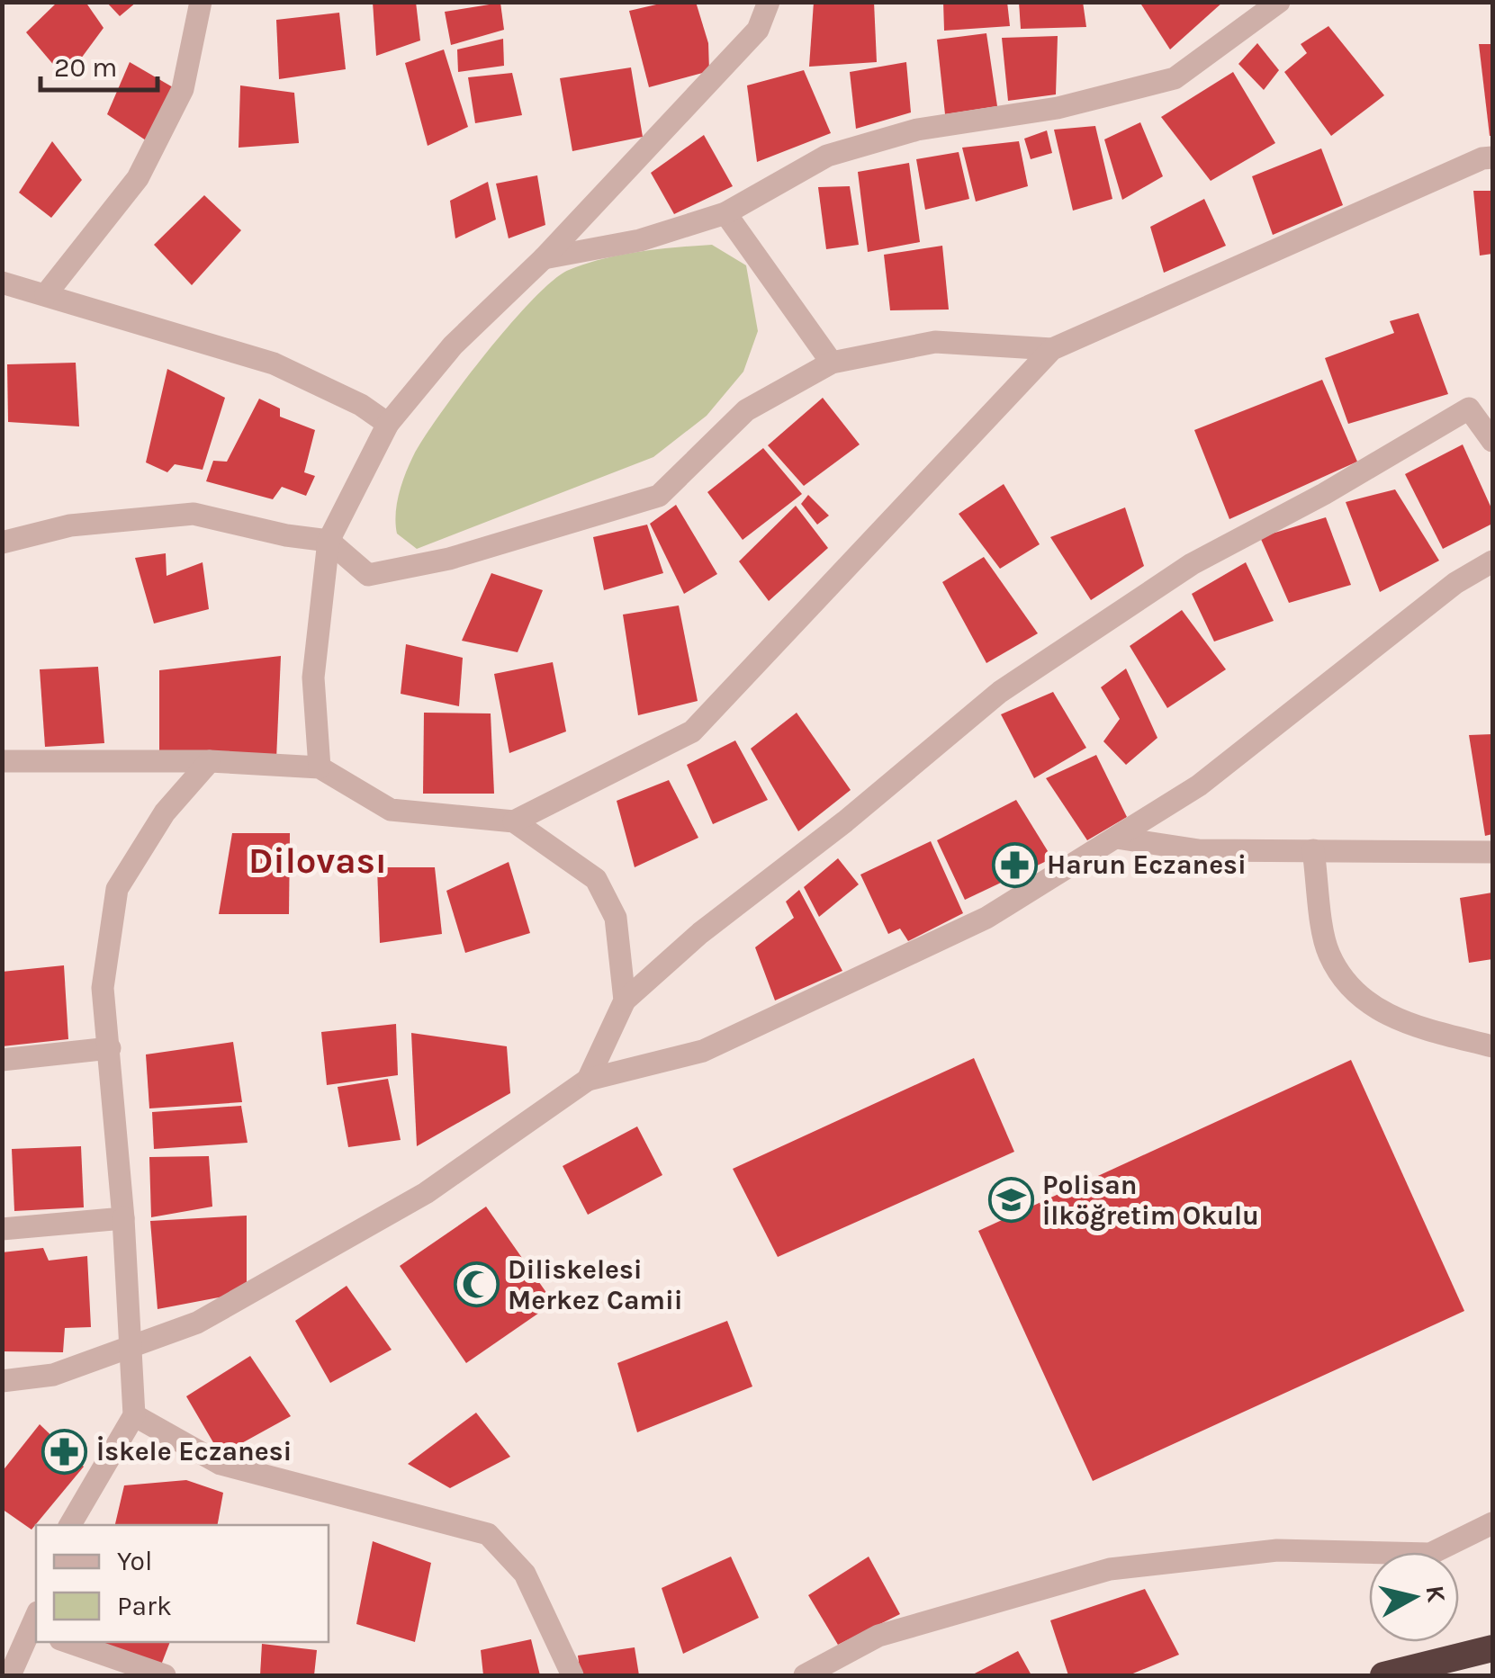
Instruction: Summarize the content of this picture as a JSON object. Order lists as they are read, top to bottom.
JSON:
{
  "districts": ["Dilovası"],
  "places": {
    "pharmacy": ["Harun Eczanesi", "İskele Eczanesi"],
    "school or university": ["Polisan İlköğretim Okulu"],
    "mosque": ["Diliskelesi Merkez Camii"]
  },
  "legend": ["Yol", "Park"],
  "scale_bar": "20 m",
  "north": "right"
}
